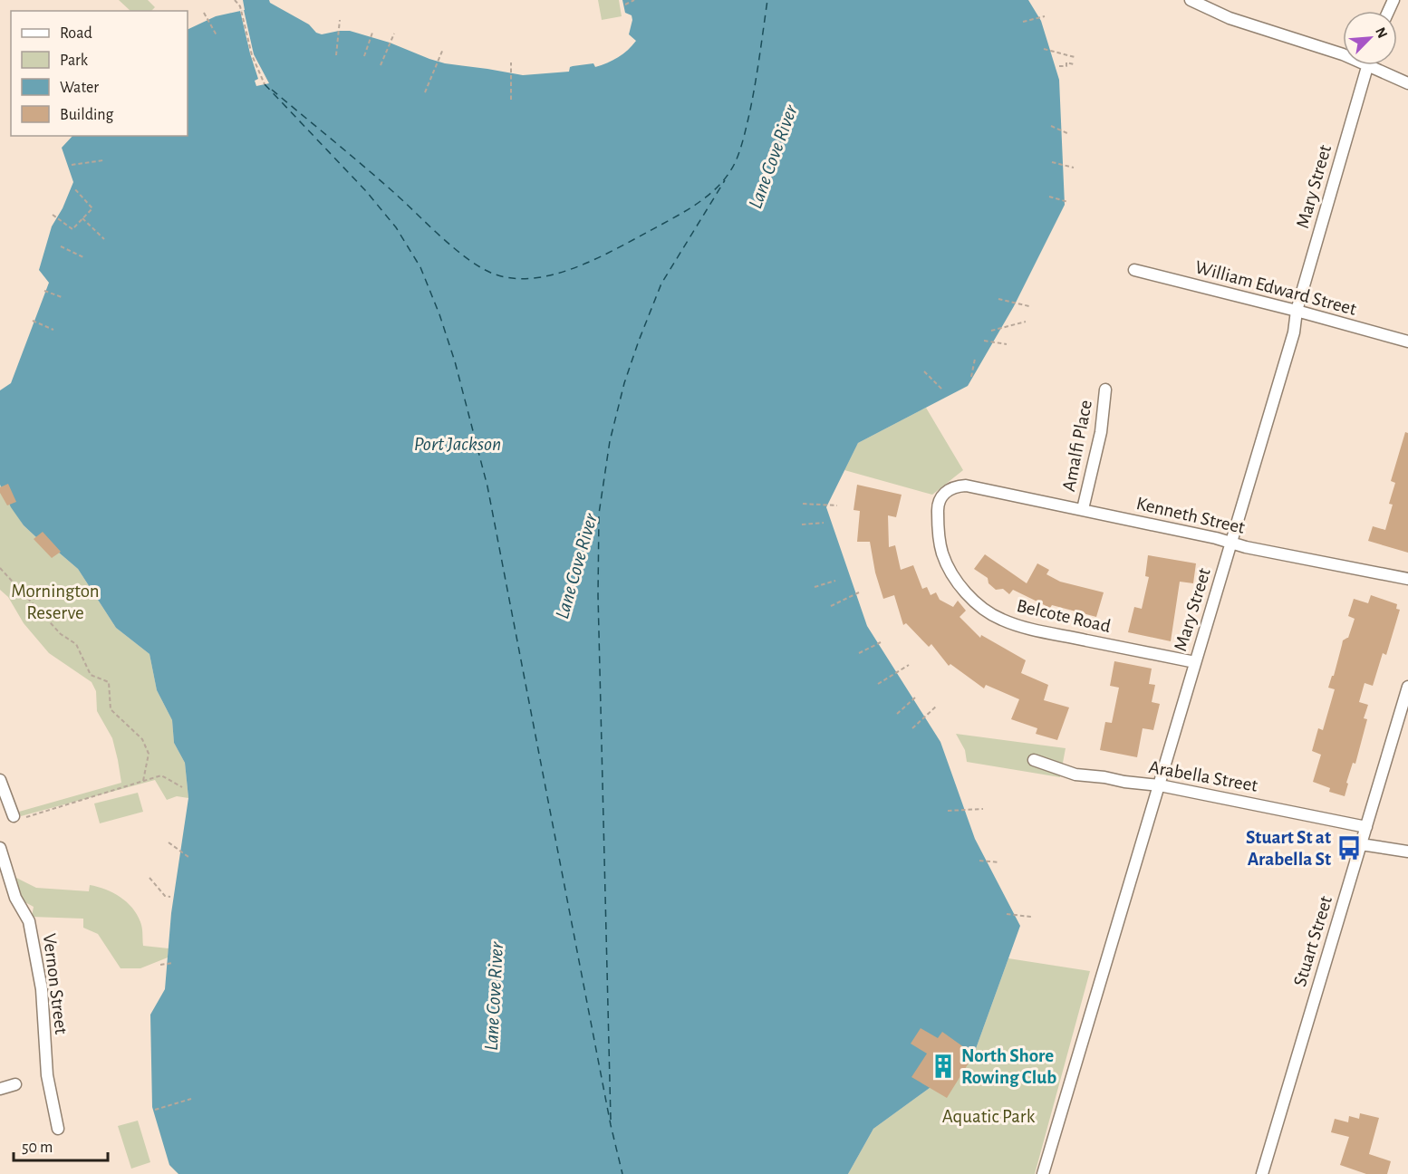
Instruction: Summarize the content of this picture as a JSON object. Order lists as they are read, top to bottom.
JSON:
{
  "streets": {
    "street": [
      "Mary Street",
      "William Edward Street",
      "Amalfi Place",
      "Kenneth Street",
      "Belcote Road",
      "Arabella Street",
      "Stuart Street",
      "Vernon Street"
    ]
  },
  "crossings": [
    ["Mary Street", "William Edward Street"],
    ["Mary Street", "Kenneth Street"],
    ["Mary Street", "Belcote Road"],
    ["Mary Street", "Arabella Street"],
    ["Amalfi Place", "Kenneth Street"],
    ["Kenneth Street", "Belcote Road"],
    ["Arabella Street", "Stuart Street"]
  ],
  "water": ["Lane Cove River", "Port Jackson"],
  "parks": ["Mornington Reserve", "Aquatic Park"],
  "places": {
    "bus stop": ["Stuart St at Arabella St"],
    "building": ["North Shore Rowing Club"]
  },
  "legend": [
    "Road",
    "Park",
    "Water",
    "Building"
  ],
  "scale_bar": "50 m",
  "north": "top right"
}
